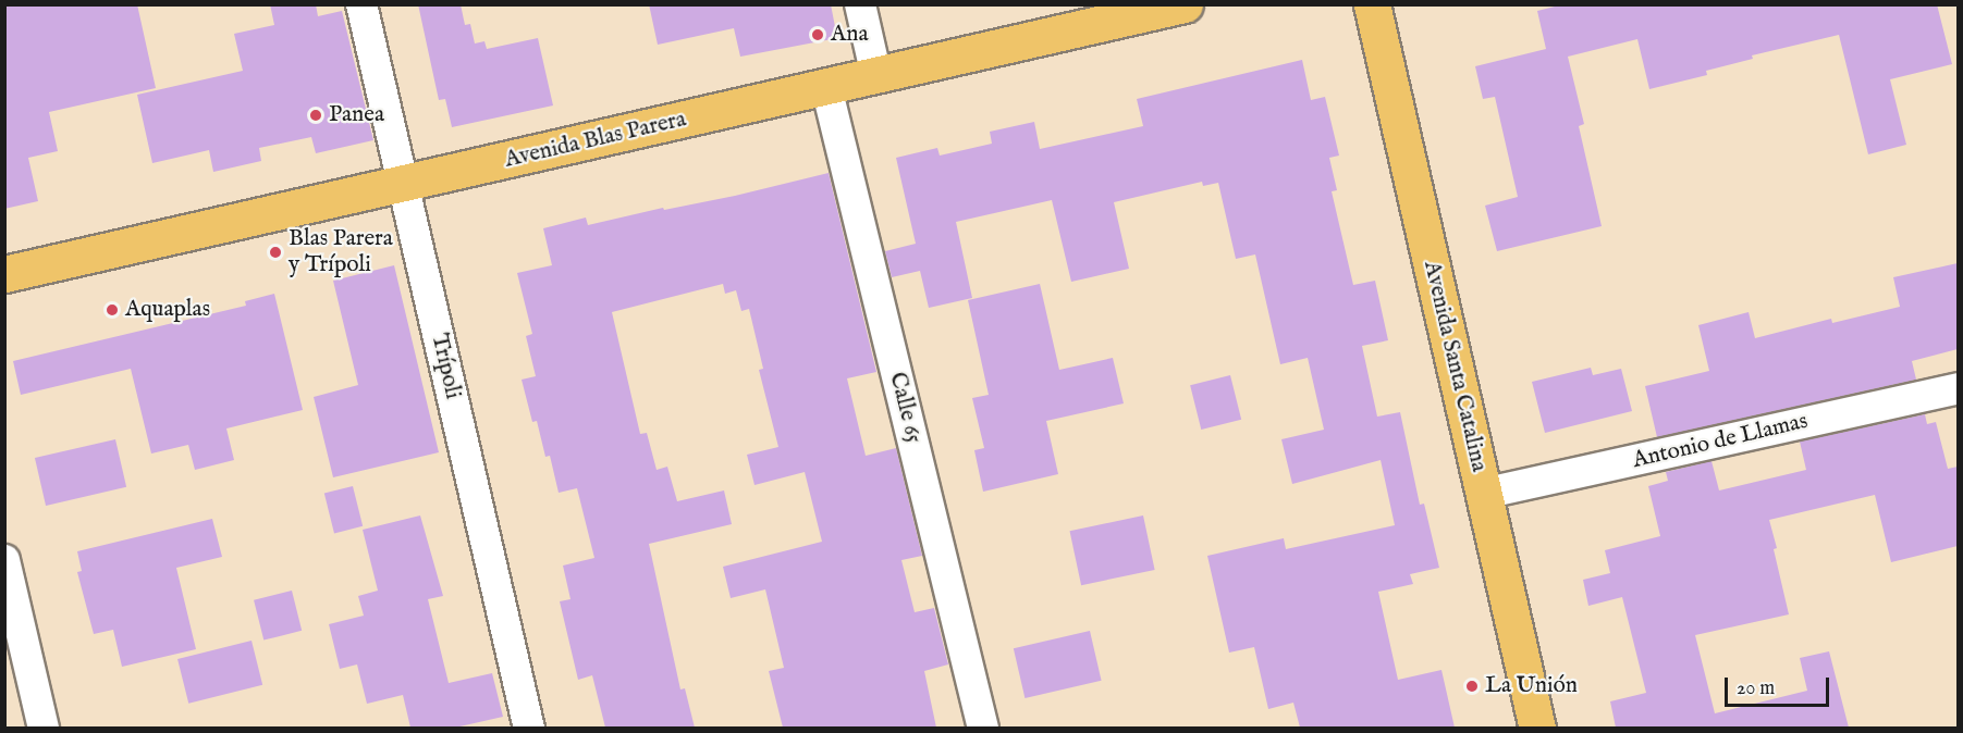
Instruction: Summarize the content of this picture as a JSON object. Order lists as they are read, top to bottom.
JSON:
{
  "streets": {
    "main road": ["Avenida Blas Parera", "Avenida Santa Catalina"],
    "street": ["Trípoli", "Calle 65", "Antonio de Llamas"]
  },
  "crossings": [
    ["Avenida Blas Parera", "Trípoli"],
    ["Avenida Blas Parera", "Calle 65"],
    ["Avenida Santa Catalina", "Antonio de Llamas"]
  ],
  "places": [
    "Ana",
    "Panea",
    "Blas Parera y Trípoli",
    "Aquaplas",
    "La Unión"
  ],
  "scale_bar": "20 m"
}
